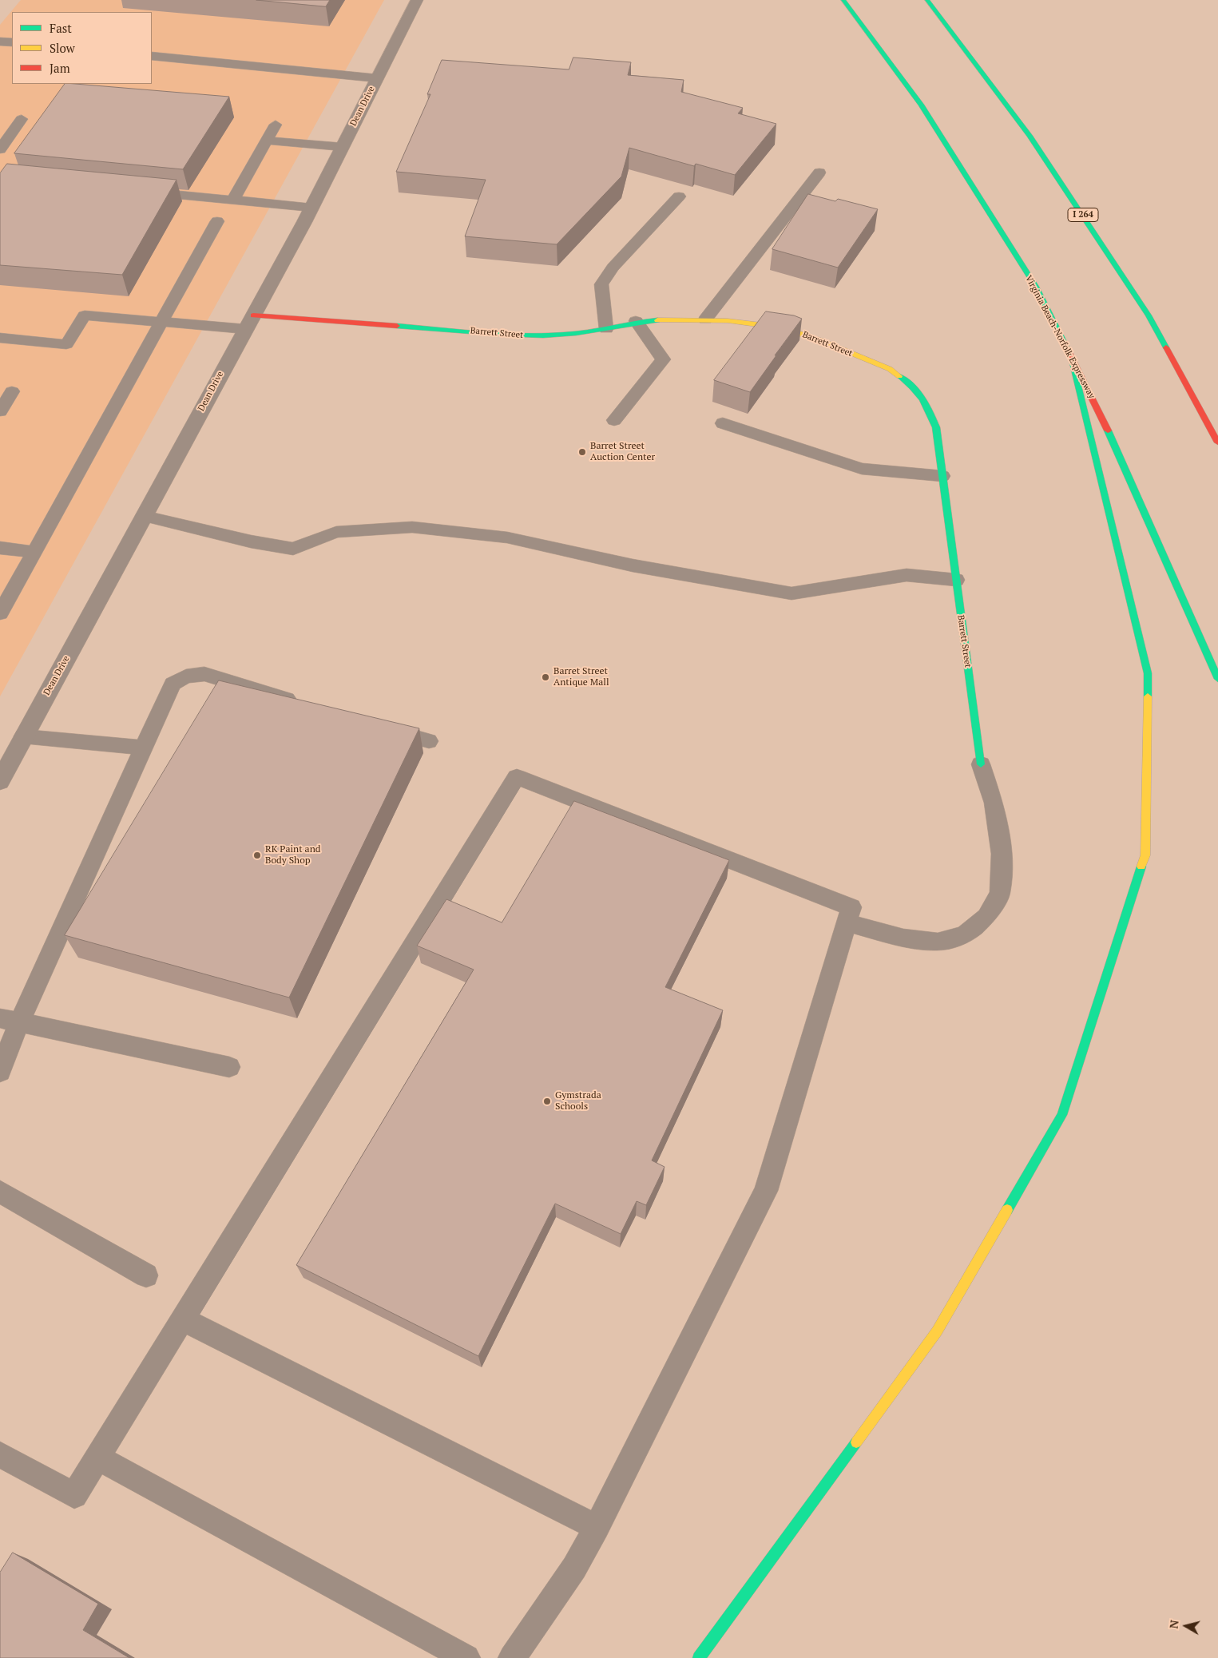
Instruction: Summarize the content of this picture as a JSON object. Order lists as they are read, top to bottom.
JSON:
{
  "streets": {
    "main road": ["I 264", "Barrett Street", "Virginia Beach-Norfolk Expressway"],
    "street": ["Dean Drive"]
  },
  "crossings": [
    ["Dean Drive", "Barrett Street"]
  ],
  "places": [
    "Barret Street Auction Center",
    "Barret Street Antique Mall",
    "RK Paint and Body Shop",
    "Gymstrada Schools"
  ],
  "legend": ["Fast", "Slow", "Jam"],
  "north": "left"
}
